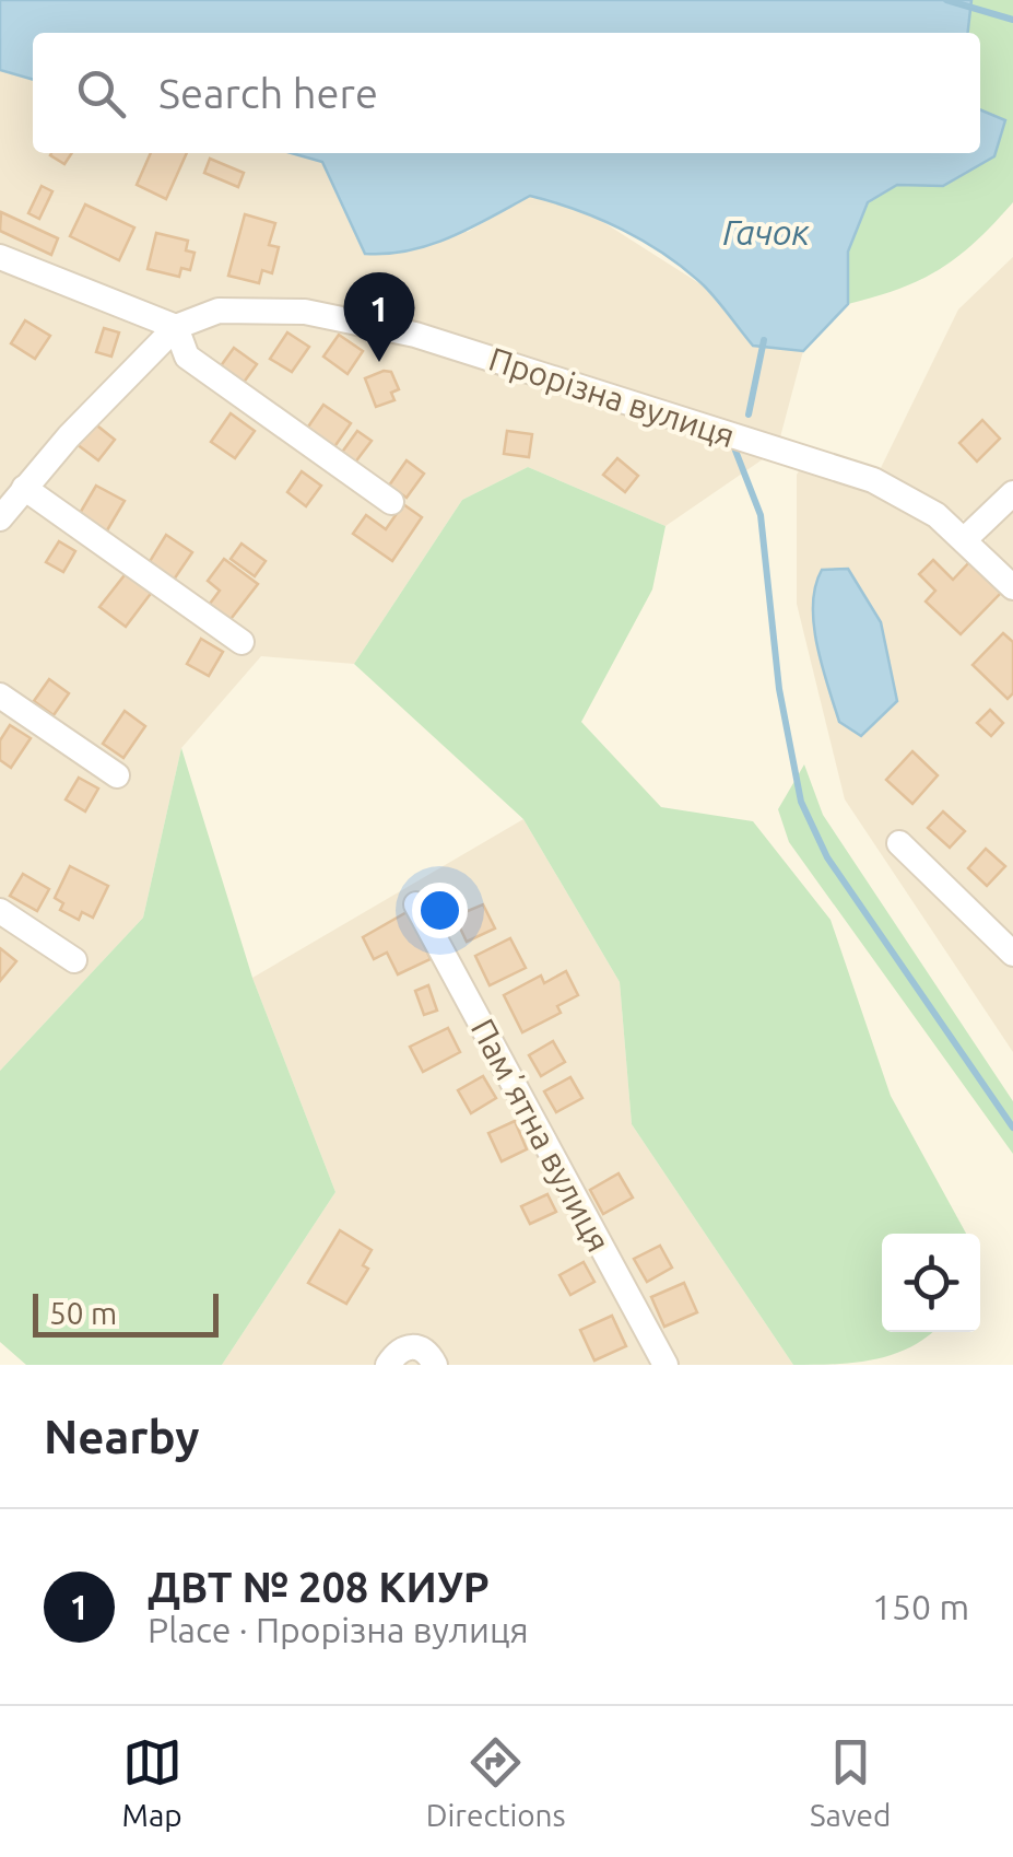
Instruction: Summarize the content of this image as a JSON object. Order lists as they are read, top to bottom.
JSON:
{
  "streets": {
    "street": ["Прорізна вулиця", "Памʼятна вулиця"]
  },
  "water": ["Гачок"],
  "scale_bar": "50 m",
  "page": {
    "search": "Search here",
    "pins": "1",
    "scale": "50 m",
    "heading": "Nearby",
    "list": [
      {
        "mark": "1",
        "name": "ДВТ № 208 КИУР",
        "note": "Place · Прорізна вулиця",
        "value": "150 m"
      }
    ],
    "nav": ["Map", "Directions", "Saved"]
  }
}
